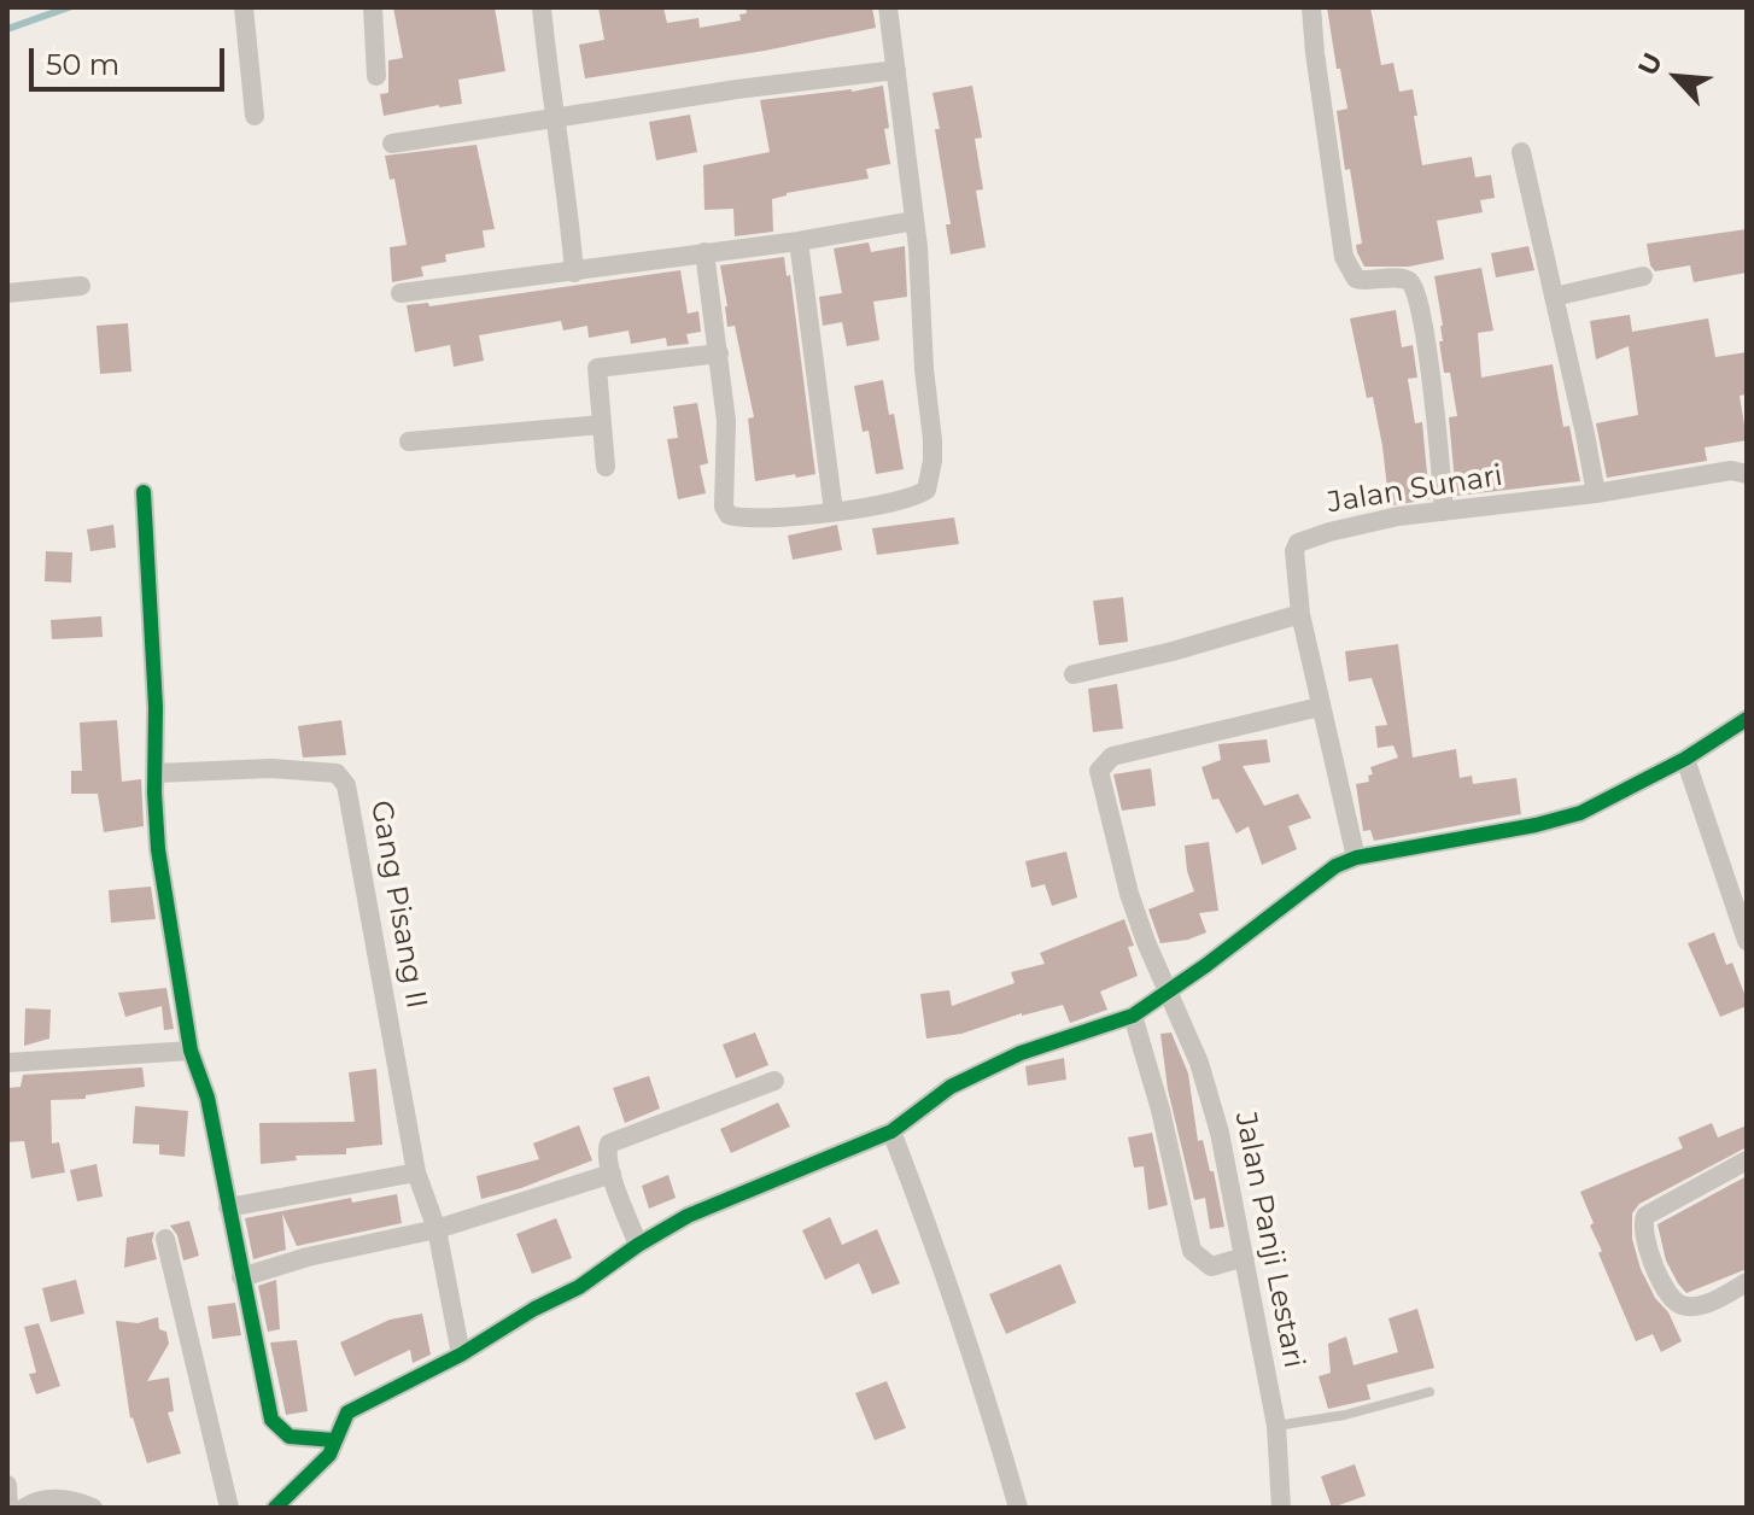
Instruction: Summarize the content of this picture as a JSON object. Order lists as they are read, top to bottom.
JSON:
{
  "streets": {
    "street": ["Jalan Sunari", "Gang Pisang II", "Jalan Panji Lestari"]
  },
  "crossings": [
    ["Jalan Sunari", "Jalan Panji Lestari"]
  ],
  "scale_bar": "50 m",
  "north": "top left"
}
